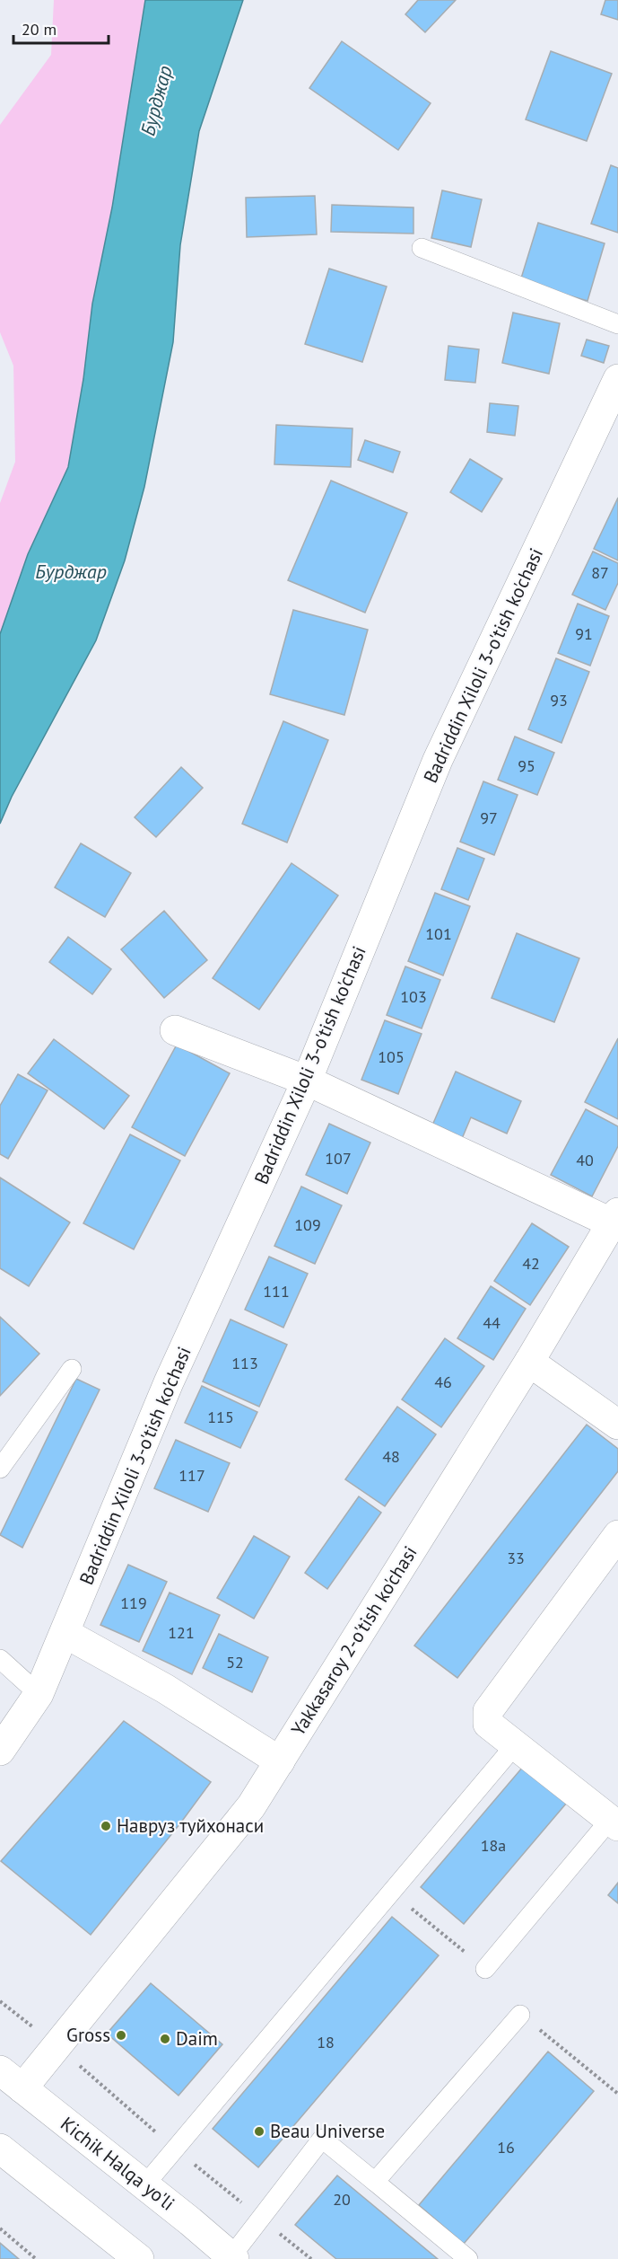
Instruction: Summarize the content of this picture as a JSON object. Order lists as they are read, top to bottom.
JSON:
{
  "streets": {
    "main road": ["Badriddin Xiloli 3-o'tish ko'chasi", "Yakkasaroy 2-o'tish ko'chasi", "Kichik Halqa yo'li"]
  },
  "crossings": [
    ["Yakkasaroy 2-o'tish ko'chasi", "Kichik Halqa yo'li"]
  ],
  "water": ["Бурджар"],
  "places": [
    "Навруз туйхонаси",
    "Gross",
    "Daim",
    "Beau Universe"
  ],
  "house_numbers": [
    "87",
    "91",
    "93",
    "95",
    "97",
    "101",
    "103",
    "105",
    "107",
    "40",
    "109",
    "42",
    "111",
    "44",
    "113",
    "46",
    "115",
    "48",
    "117",
    "33",
    "119",
    "121",
    "52",
    "18a",
    "18",
    "16",
    "20"
  ],
  "scale_bar": "20 m"
}
